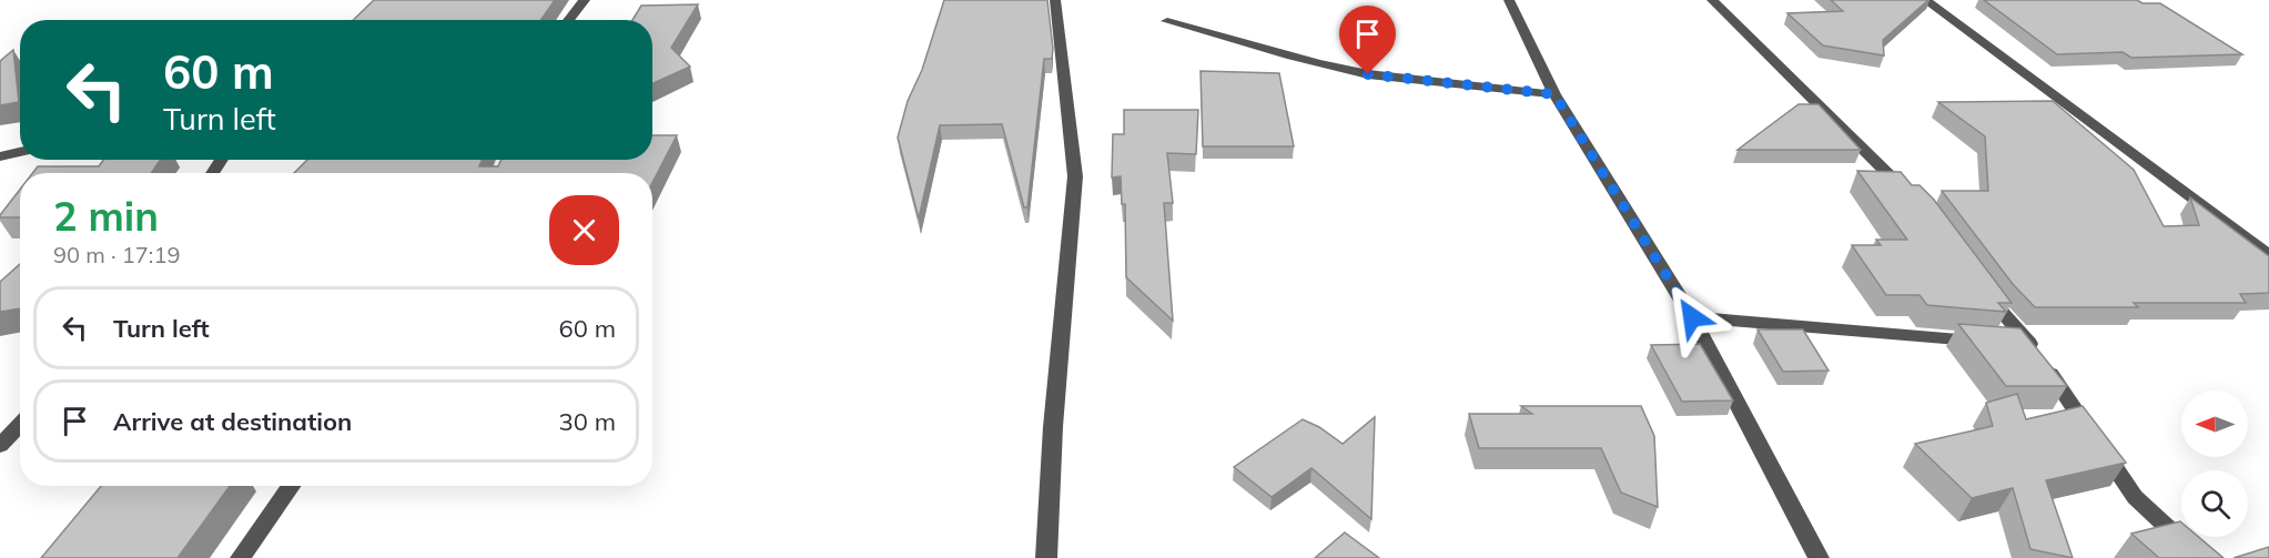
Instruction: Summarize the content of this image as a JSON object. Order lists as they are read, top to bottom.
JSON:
{
  "north": "left",
  "page": {
    "turn": ["60 m", "Turn left"],
    "heading": ["2 min", "90 m · 17:19"],
    "list": [
      {
        "name": "Turn left",
        "value": "60 m"
      },
      {
        "name": "Arrive at destination",
        "value": "30 m"
      }
    ]
  }
}
